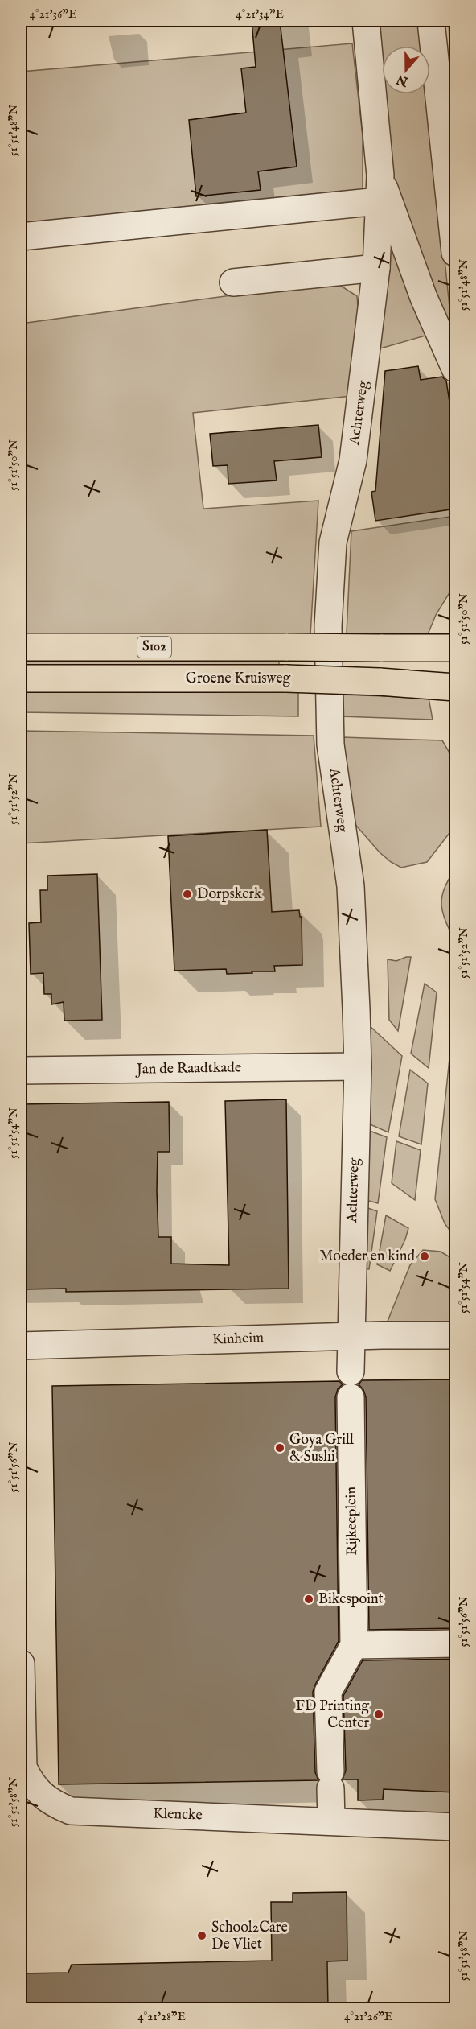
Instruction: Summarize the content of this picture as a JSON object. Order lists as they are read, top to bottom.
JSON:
{
  "streets": {
    "main road": ["S102", "Groene Kruisweg"],
    "street": [
      "Achterweg",
      "Jan de Raadtkade",
      "Kinheim",
      "Rijkeeplein",
      "Klencke"
    ]
  },
  "crossings": [
    ["Achterweg", "Jan de Raadtkade"],
    ["Achterweg", "Kinheim"],
    ["Achterweg", "Rijkeeplein"],
    ["Kinheim", "Rijkeeplein"],
    ["Rijkeeplein", "Klencke"]
  ],
  "places": [
    "Dorpskerk",
    "Moeder en kind",
    "Goya Grill & Sushi",
    "Bikespoint",
    "FD Printing Center",
    "School2Care De Vliet"
  ],
  "north": "bottom",
  "coordinates": [
    "4°21'36\"E",
    "4°21'34\"E",
    "51°51'48\"N",
    "51°51'50\"N",
    "51°51'52\"N",
    "51°51'54\"N",
    "51°51'56\"N",
    "51°51'58\"N",
    "4°21'28\"E",
    "4°21'26\"E"
  ]
}
